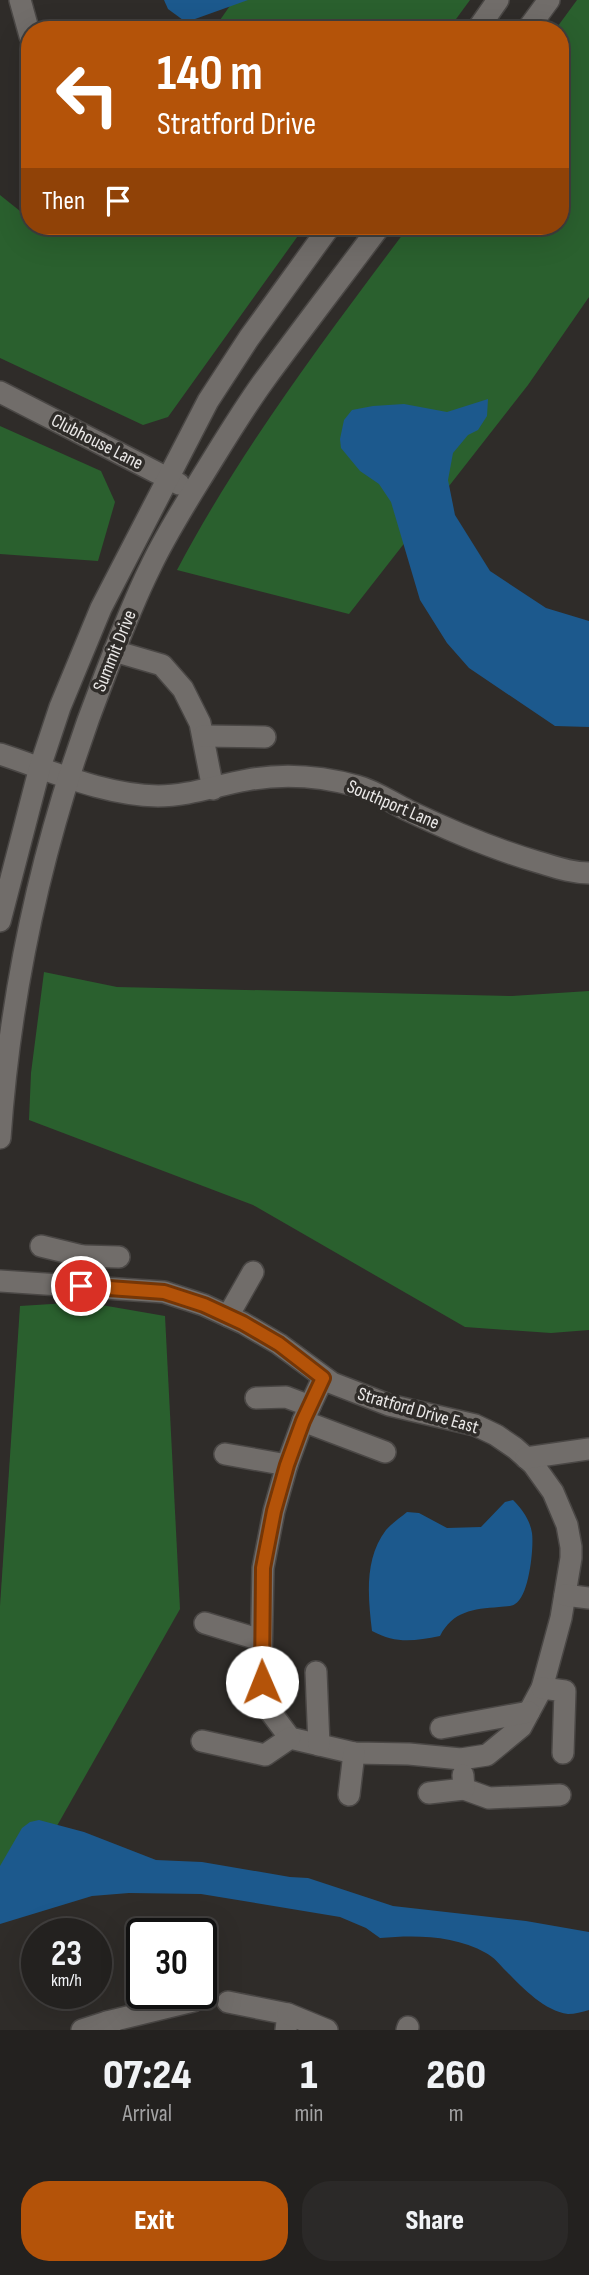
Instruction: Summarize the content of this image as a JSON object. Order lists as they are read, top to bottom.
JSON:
{
  "streets": {
    "street": [
      "Clubhouse Lane",
      "Summit Drive",
      "Southport Lane",
      "Stratford Drive East"
    ]
  },
  "crossings": [
    ["Clubhouse Lane", "Summit Drive"],
    ["Summit Drive", "Southport Lane"]
  ],
  "page": {
    "turn": ["140 m", "Stratford Drive"],
    "then": "Then",
    "speed": "23 km/h",
    "limit": "30",
    "eta": [
      "07:24",
      "Arrival",
      "1",
      "min",
      "260",
      "m"
    ],
    "buttons": ["Exit", "Share"]
  }
}
